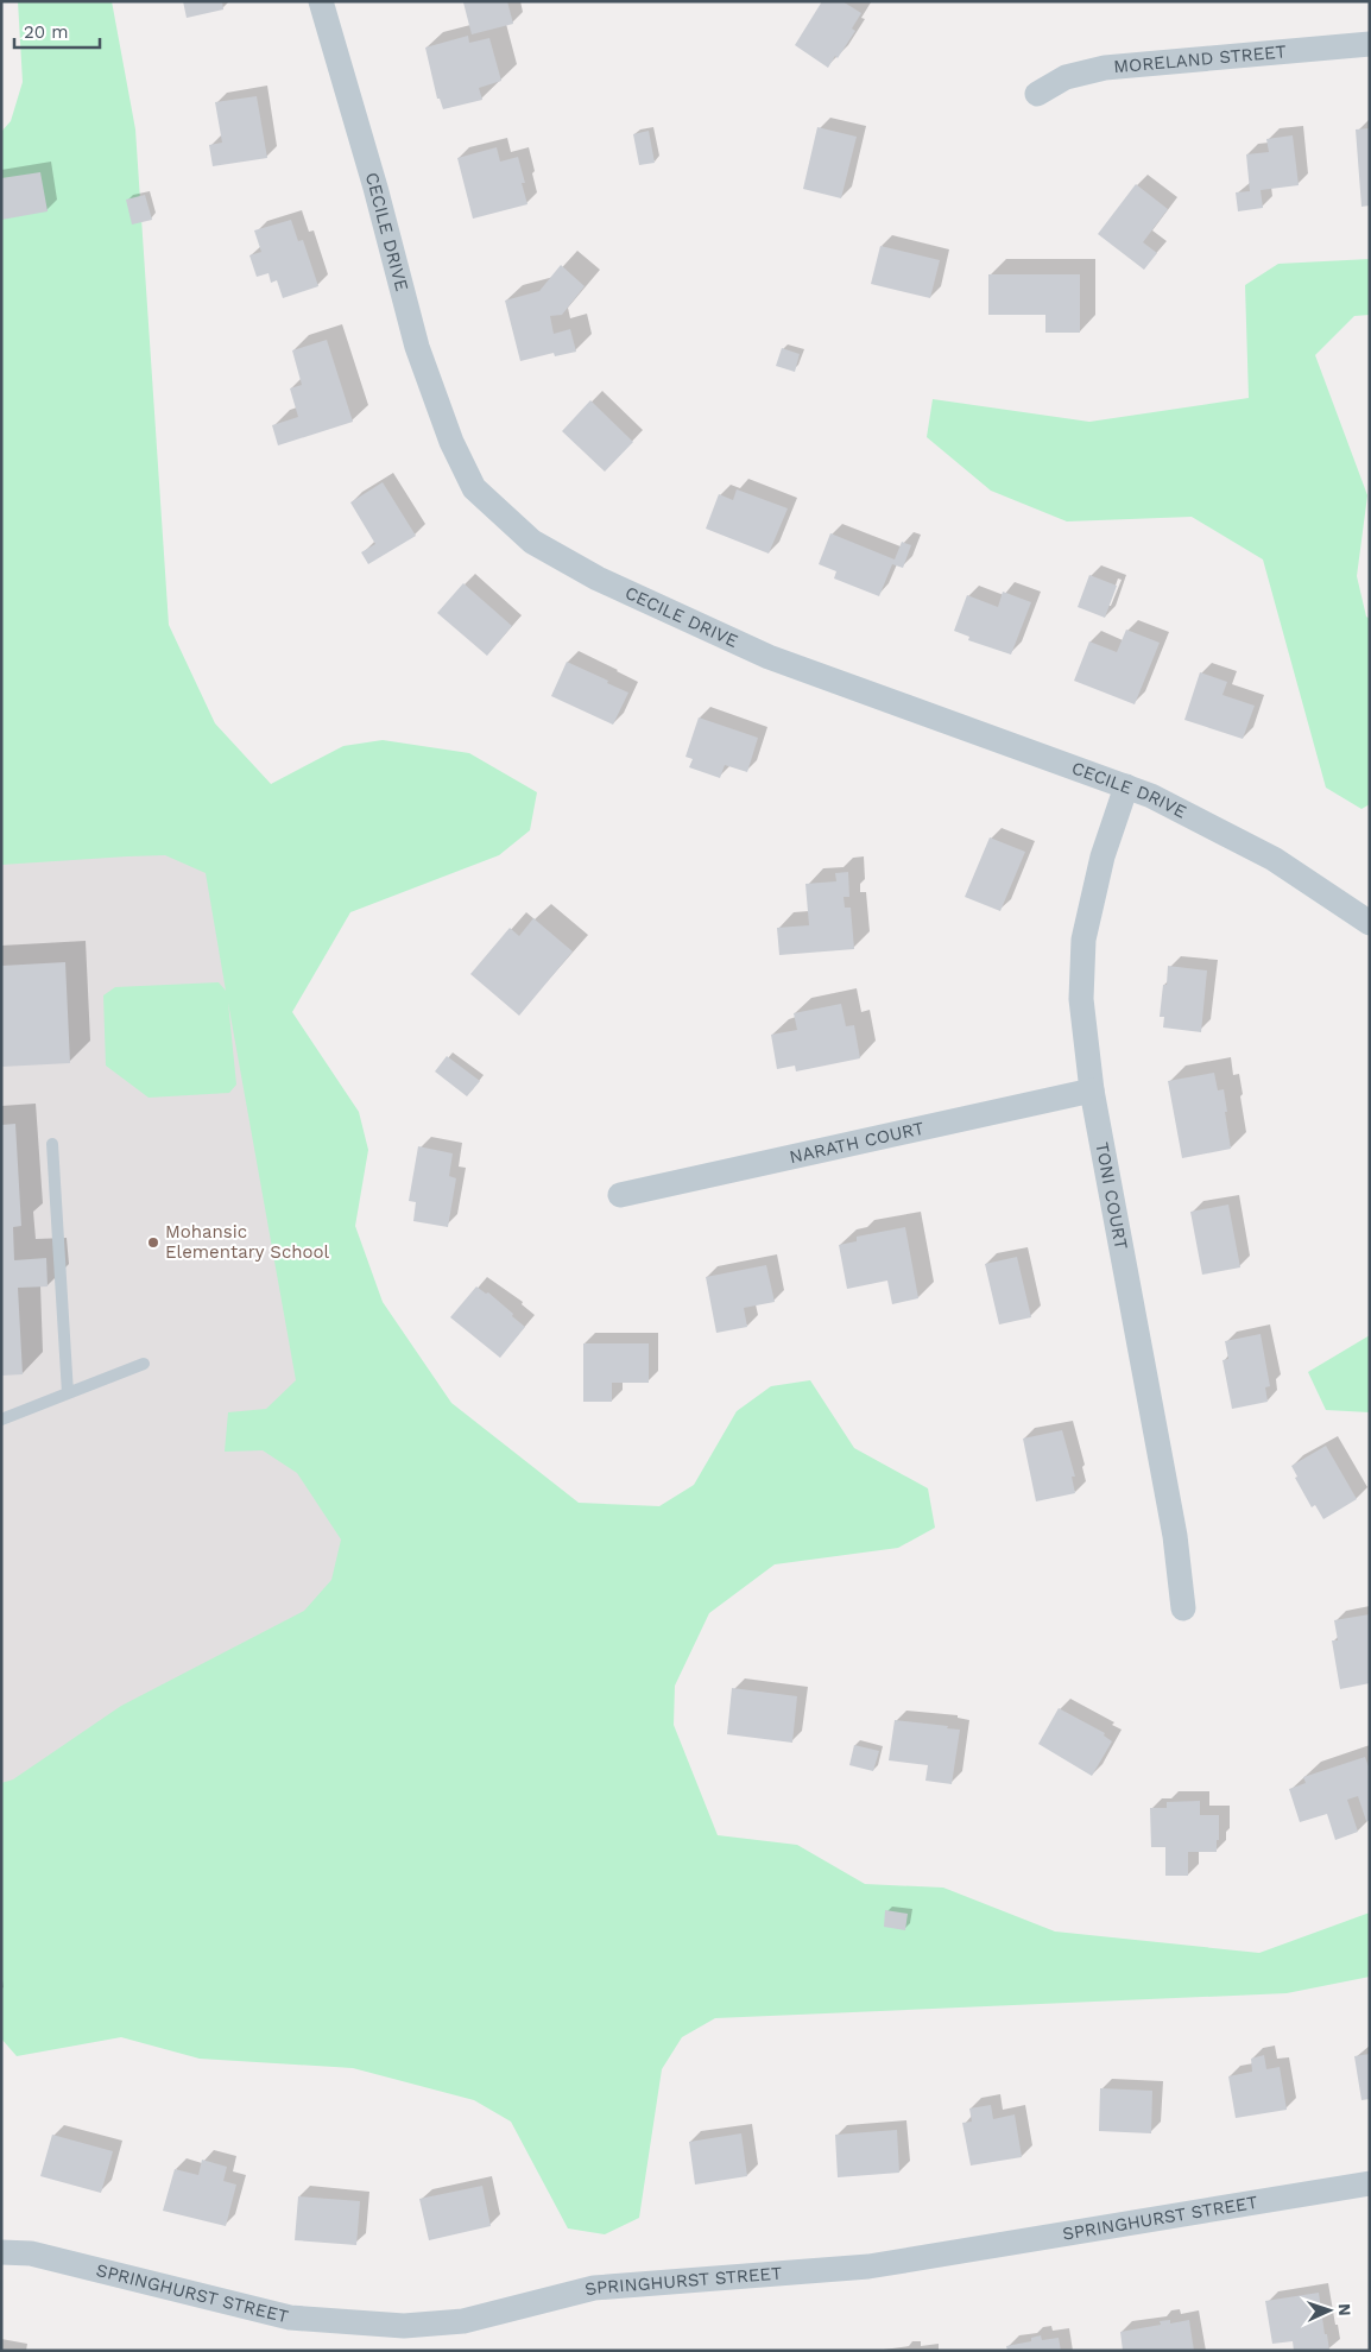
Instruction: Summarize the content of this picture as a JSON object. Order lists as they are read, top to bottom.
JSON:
{
  "streets": {
    "street": [
      "MORELAND STREET",
      "CECILE DRIVE",
      "NARATH COURT",
      "TONI COURT",
      "SPRINGHURST STREET"
    ]
  },
  "crossings": [
    ["CECILE DRIVE", "TONI COURT"],
    ["NARATH COURT", "TONI COURT"]
  ],
  "places": ["Mohansic Elementary School"],
  "scale_bar": "20 m",
  "north": "right"
}
